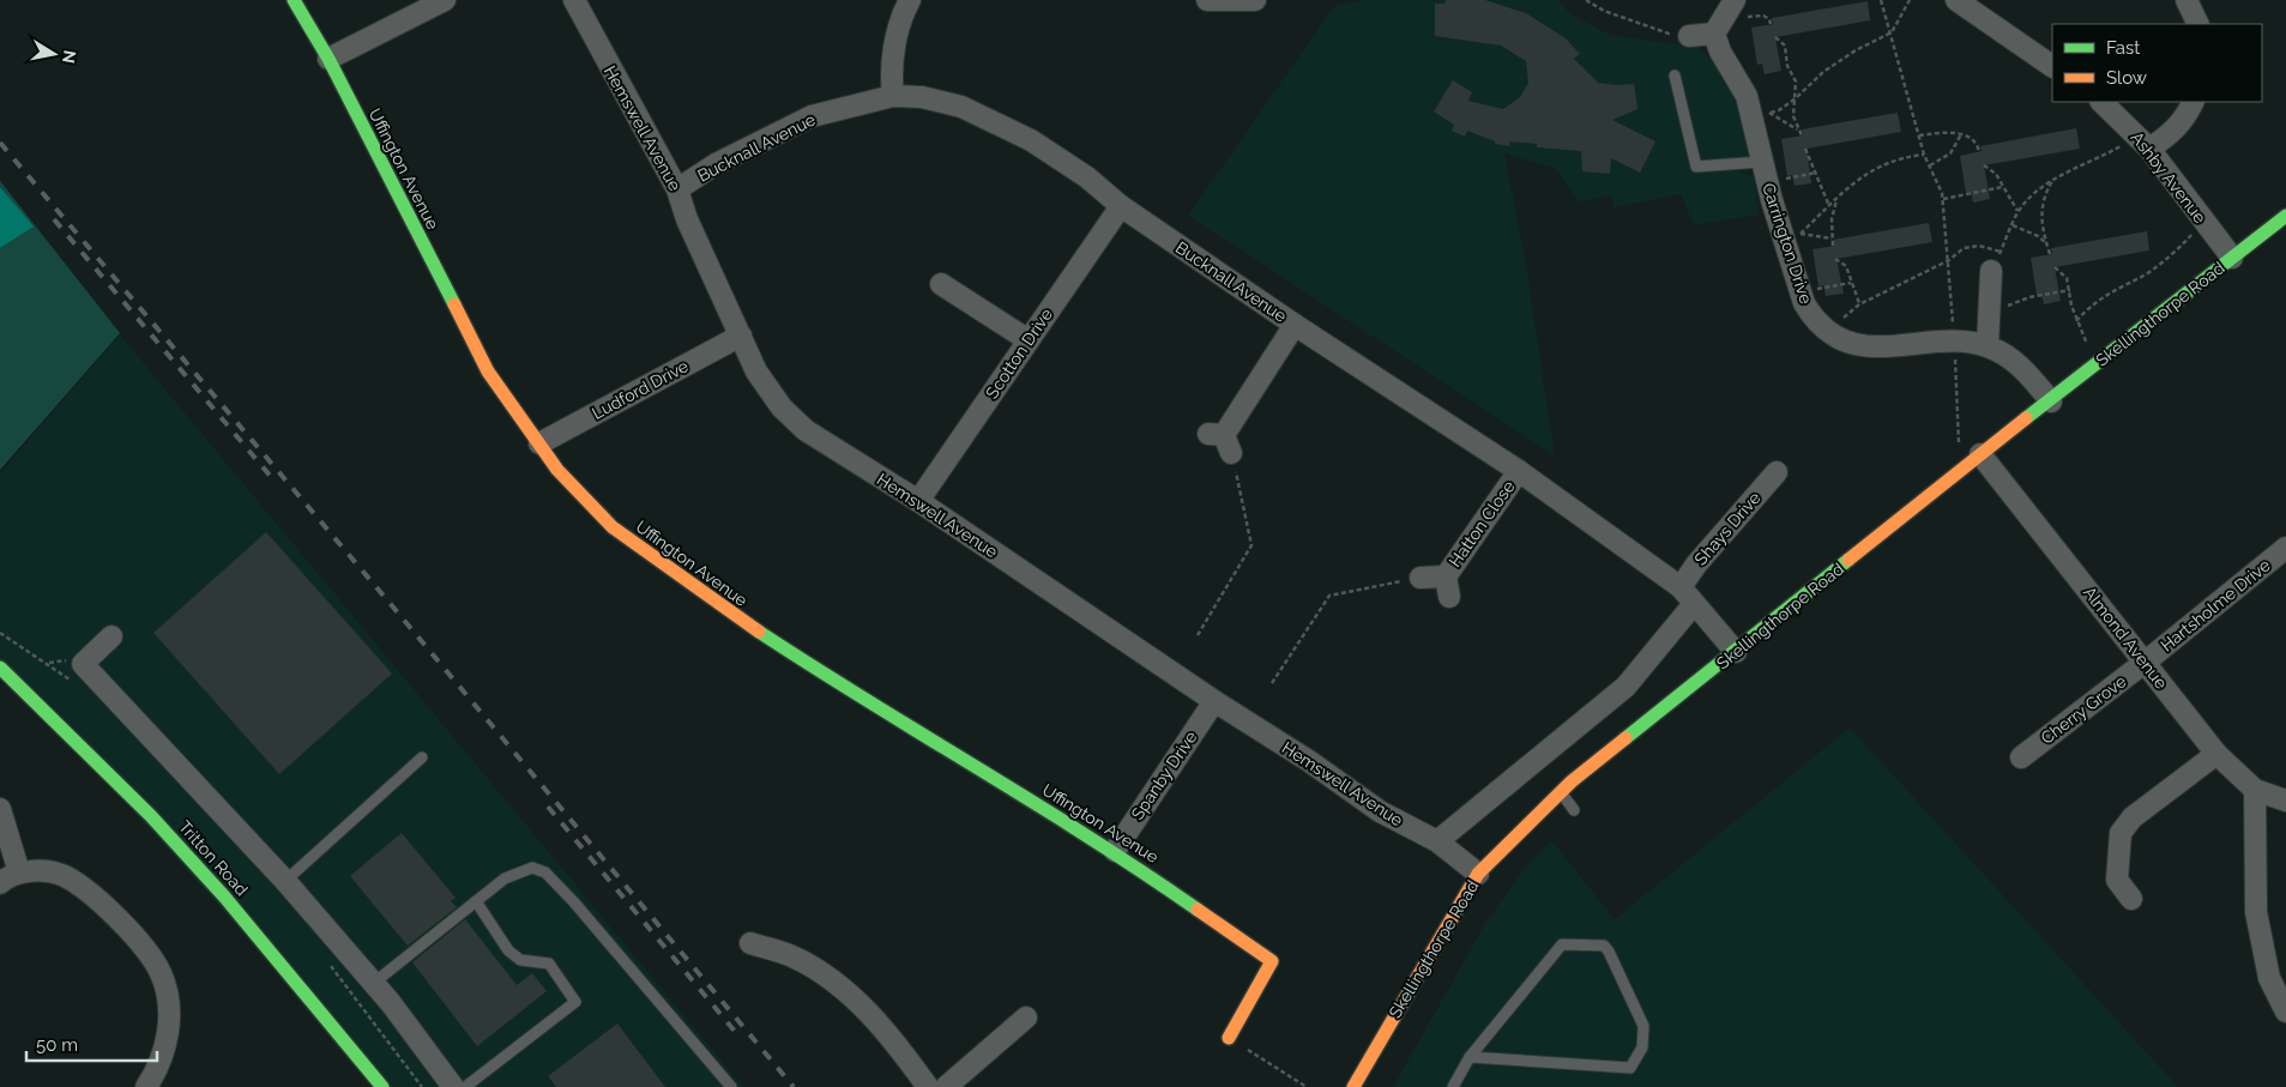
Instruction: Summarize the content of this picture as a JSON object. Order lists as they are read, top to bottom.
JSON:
{
  "streets": {
    "main road": ["Uffington Avenue", "Skellingthorpe Road", "Tritton Road"],
    "street": [
      "Hemswell Avenue",
      "Bucknall Avenue",
      "Ashby Avenue",
      "Carrington Drive",
      "Scotton Drive",
      "Ludford Drive",
      "Hatton Close",
      "Shays Drive",
      "Hartsholme Drive",
      "Almond Avenue",
      "Cherry Grove",
      "Spanby Drive"
    ]
  },
  "crossings": [
    ["Hemswell Avenue", "Bucknall Avenue"],
    ["Hemswell Avenue", "Skellingthorpe Road"],
    ["Hemswell Avenue", "Scotton Drive"],
    ["Hemswell Avenue", "Ludford Drive"],
    ["Hemswell Avenue", "Spanby Drive"],
    ["Bucknall Avenue", "Skellingthorpe Road"],
    ["Bucknall Avenue", "Scotton Drive"],
    ["Bucknall Avenue", "Hatton Close"],
    ["Bucknall Avenue", "Shays Drive"],
    ["Uffington Avenue", "Ludford Drive"],
    ["Uffington Avenue", "Spanby Drive"],
    ["Ashby Avenue", "Skellingthorpe Road"],
    ["Carrington Drive", "Skellingthorpe Road"],
    ["Skellingthorpe Road", "Almond Avenue"],
    ["Hartsholme Drive", "Almond Avenue"],
    ["Hartsholme Drive", "Cherry Grove"],
    ["Almond Avenue", "Cherry Grove"]
  ],
  "legend": ["Fast", "Slow"],
  "scale_bar": "50 m",
  "north": "right"
}
